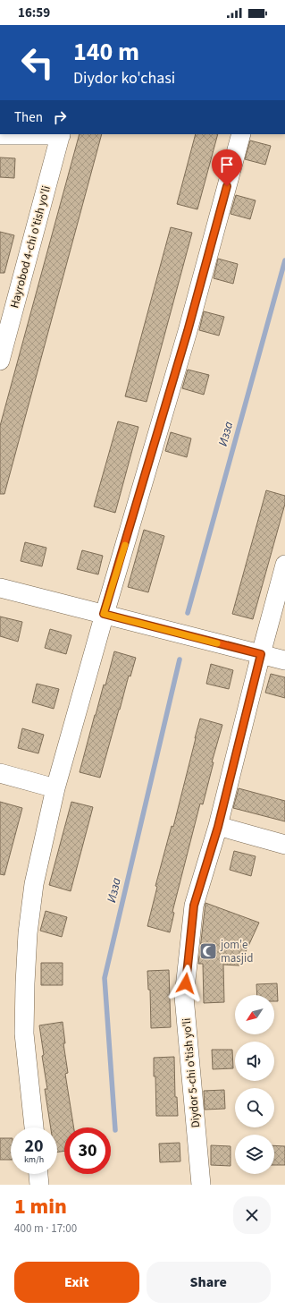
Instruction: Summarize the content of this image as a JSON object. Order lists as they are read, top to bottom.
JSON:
{
  "streets": {
    "street": ["Hayrobod 4-chi o'tish yo'li", "Diydor 5-chi o'tish yo'li"]
  },
  "water": ["Изза"],
  "places": {
    "mosque": ["jom'e masjid"]
  },
  "north": "bottom left",
  "page": {
    "status": "16:59",
    "turn": ["140 m", "Diydor ko'chasi"],
    "then": "Then",
    "speed": "20 km/h",
    "limit": "30",
    "heading": ["1 min", "400 m · 17:00"],
    "buttons": ["Exit", "Share"]
  }
}
